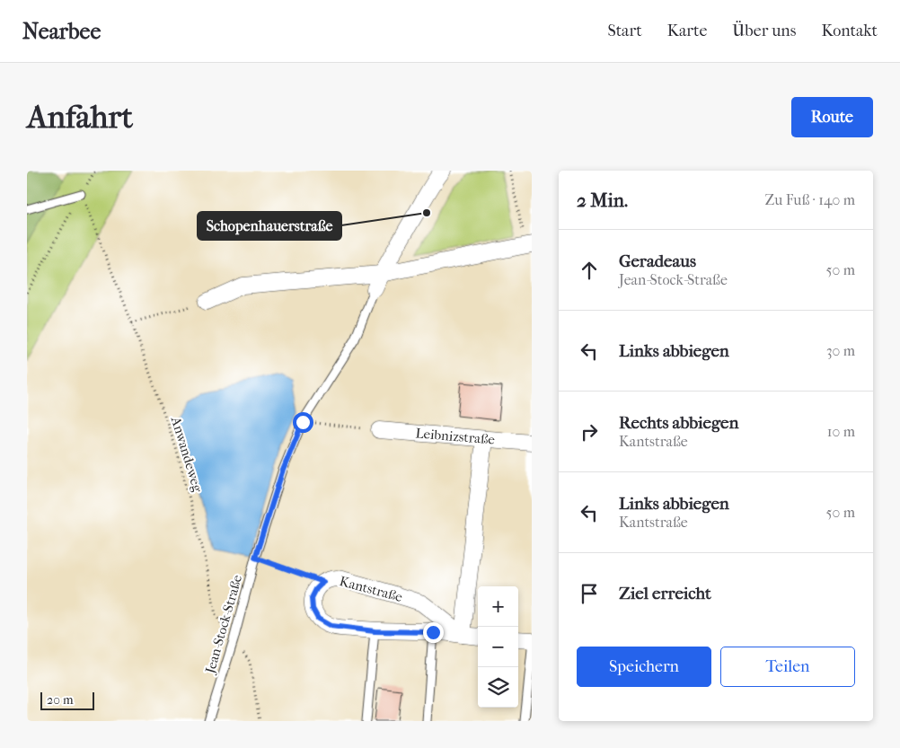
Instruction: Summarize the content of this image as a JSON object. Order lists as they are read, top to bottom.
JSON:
{
  "streets": {
    "street": ["Leibnizstraße", "Kantstraße"],
    "lane": ["Jean-Stock-Straße"],
    "path": ["Anwandeweg"]
  },
  "crossings": [
    ["Anwandeweg", "Jean-Stock-Straße"]
  ],
  "places": ["Schopenhauerstraße"],
  "scale_bar": "20 m",
  "page": {
    "header": "Nearbee",
    "nav": [
      "Start",
      "Karte",
      "Über uns",
      "Kontakt"
    ],
    "buttons": [
      "Route",
      ["Speichern", "Teilen"]
    ],
    "title": "Anfahrt",
    "heading": ["2 Min.", "Zu Fuß · 140 m"],
    "list": [
      ["Geradeaus", "Jean-Stock-Straße", "50 m"],
      ["Links abbiegen", "30 m"],
      ["Rechts abbiegen", "Kantstraße", "10 m"],
      ["Links abbiegen", "Kantstraße", "50 m"],
      "Ziel erreicht"
    ],
    "map_buttons": ["+", "−"],
    "scale": "20 m"
  }
}
